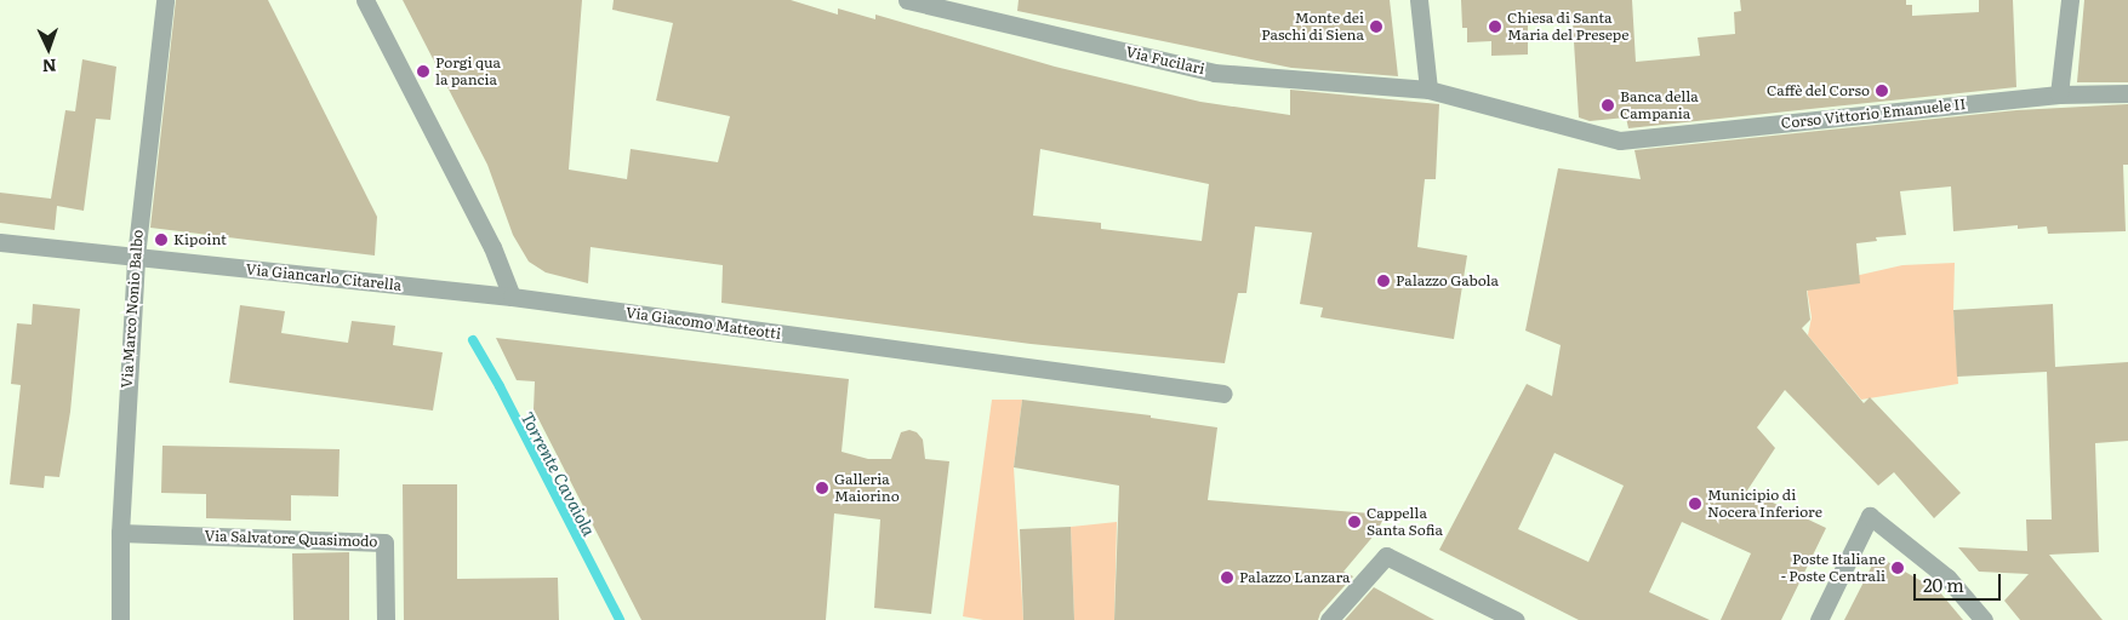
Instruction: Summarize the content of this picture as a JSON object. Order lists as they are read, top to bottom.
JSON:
{
  "streets": {
    "street": [
      "Via Fucilari",
      "Corso Vittorio Emanuele II",
      "Via Giancarlo Citarella",
      "Via Marco Nonio Balbo",
      "Via Giacomo Matteotti",
      "Via Salvatore Quasimodo"
    ]
  },
  "crossings": [
    ["Via Fucilari", "Corso Vittorio Emanuele II"],
    ["Via Giancarlo Citarella", "Via Marco Nonio Balbo"],
    ["Via Giancarlo Citarella", "Via Giacomo Matteotti"],
    ["Via Marco Nonio Balbo", "Via Salvatore Quasimodo"]
  ],
  "water": ["Torrente Cavaiola"],
  "places": [
    "Monte dei Paschi di Siena",
    "Chiesa di Santa Maria del Presepe",
    "Porgi qua la pancia",
    "Caffè del Corso",
    "Banca della Campania",
    "Kipoint",
    "Palazzo Gabola",
    "Galleria Maiorino",
    "Municipio di Nocera Inferiore",
    "Cappella Santa Sofia",
    "Poste Italiane - Poste Centrali",
    "Palazzo Lanzara"
  ],
  "scale_bar": "20 m",
  "north": "bottom"
}
